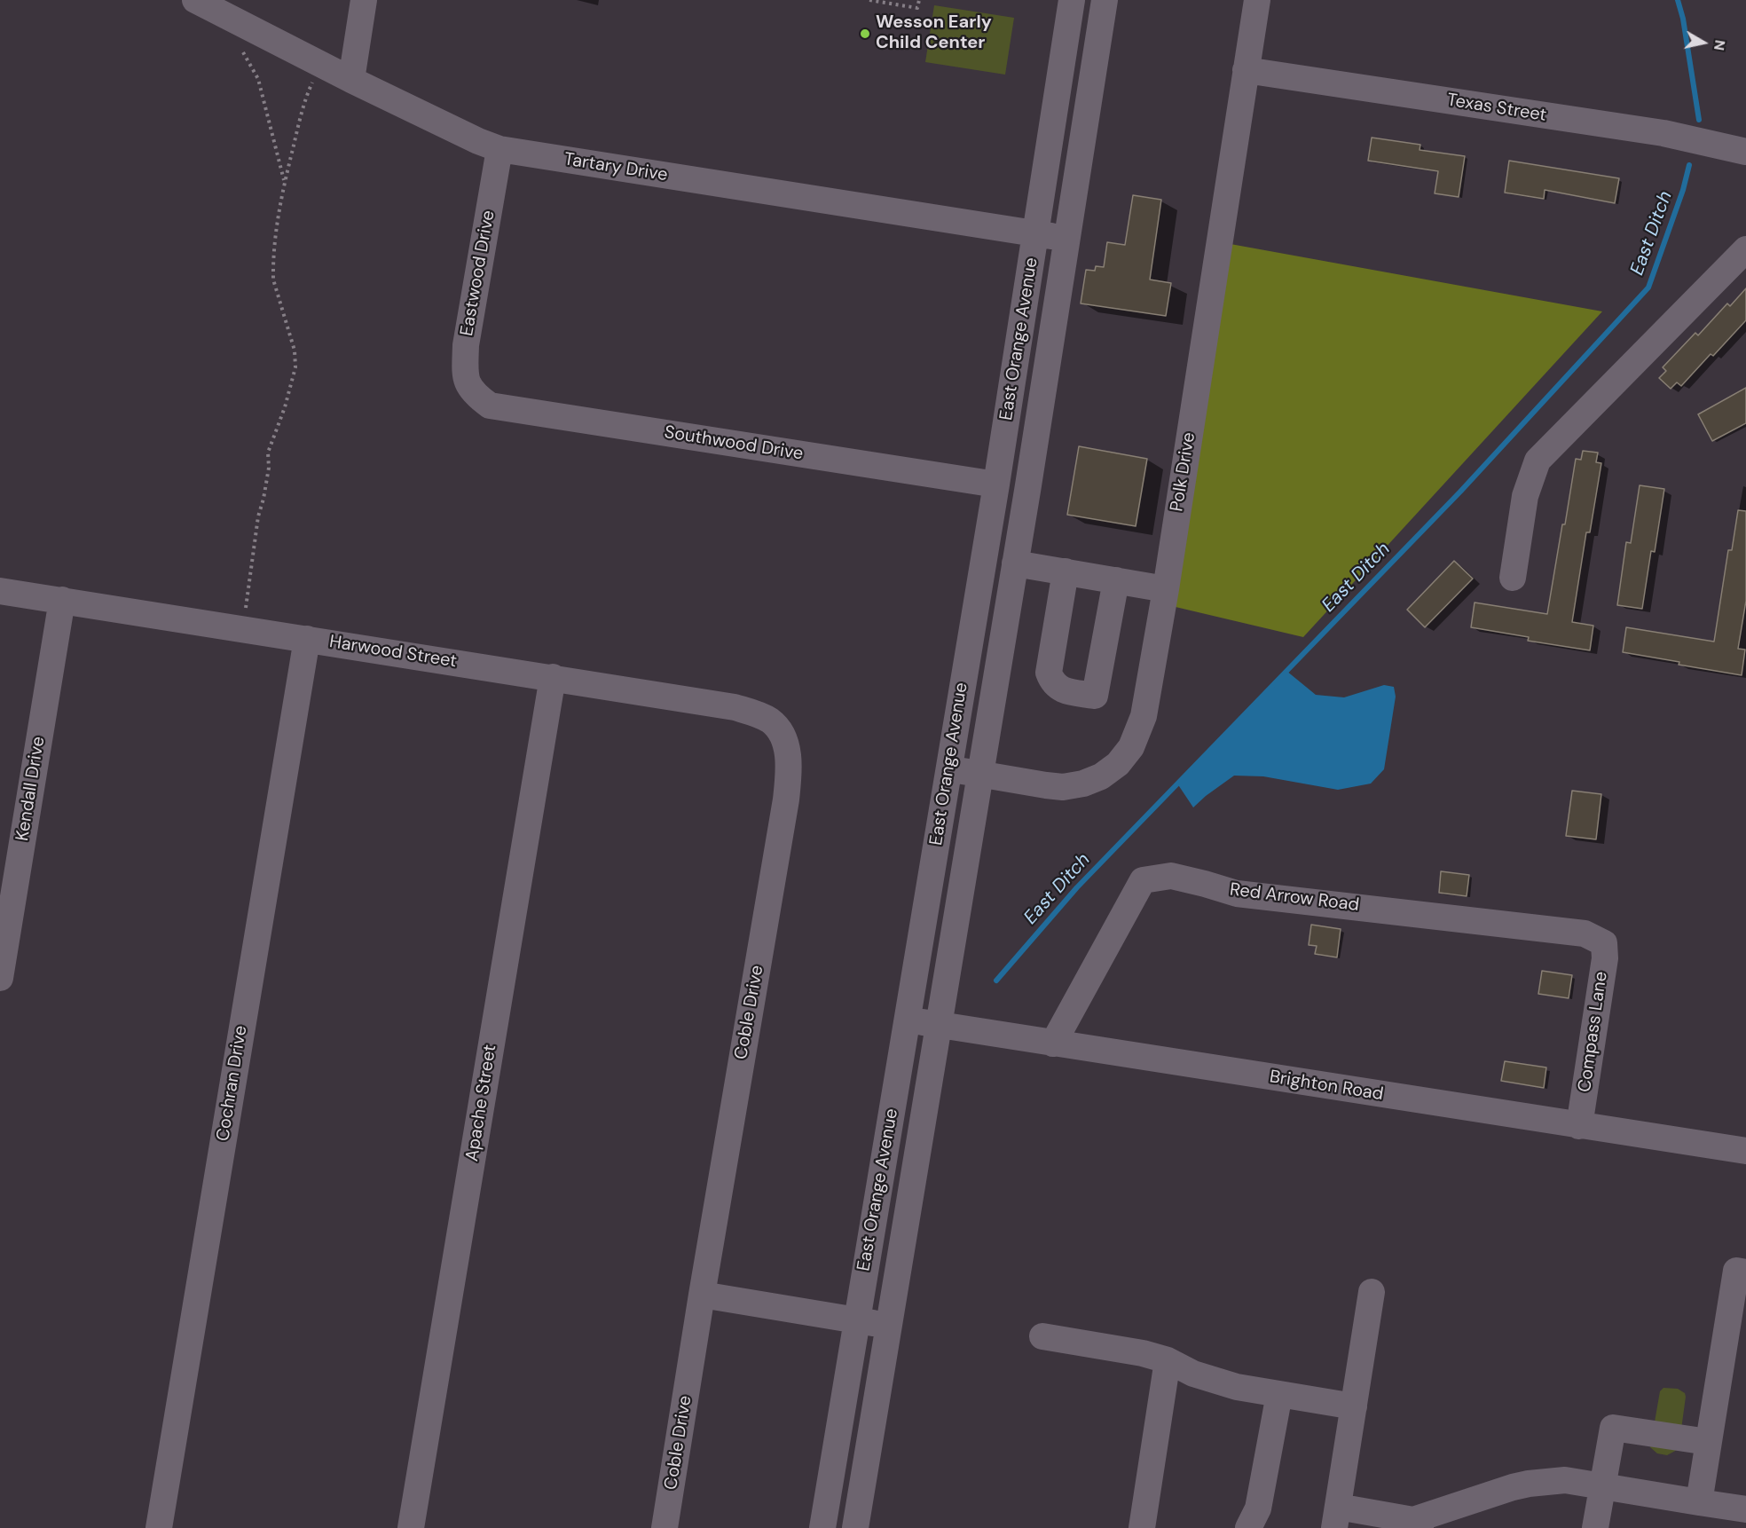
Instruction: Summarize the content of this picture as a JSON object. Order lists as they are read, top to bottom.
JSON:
{
  "streets": {
    "street": [
      "Texas Street",
      "Tartary Drive",
      "Eastwood Drive",
      "East Orange Avenue",
      "Southwood Drive",
      "Polk Drive",
      "Harwood Street",
      "Kendall Drive",
      "Red Arrow Road",
      "Coble Drive",
      "Compass Lane",
      "Cochran Drive",
      "Brighton Road",
      "Apache Street"
    ]
  },
  "crossings": [
    ["Texas Street", "Polk Drive"],
    ["Tartary Drive", "Eastwood Drive"],
    ["Tartary Drive", "East Orange Avenue"],
    ["Eastwood Drive", "Southwood Drive"],
    ["East Orange Avenue", "Southwood Drive"],
    ["East Orange Avenue", "Polk Drive"],
    ["East Orange Avenue", "Brighton Road"],
    ["Harwood Street", "Kendall Drive"],
    ["Harwood Street", "Coble Drive"],
    ["Harwood Street", "Cochran Drive"],
    ["Harwood Street", "Apache Street"],
    ["Red Arrow Road", "Compass Lane"],
    ["Red Arrow Road", "Brighton Road"],
    ["Compass Lane", "Brighton Road"]
  ],
  "water": ["East Ditch"],
  "places": ["Wesson Early Child Center"],
  "north": "right"
}
